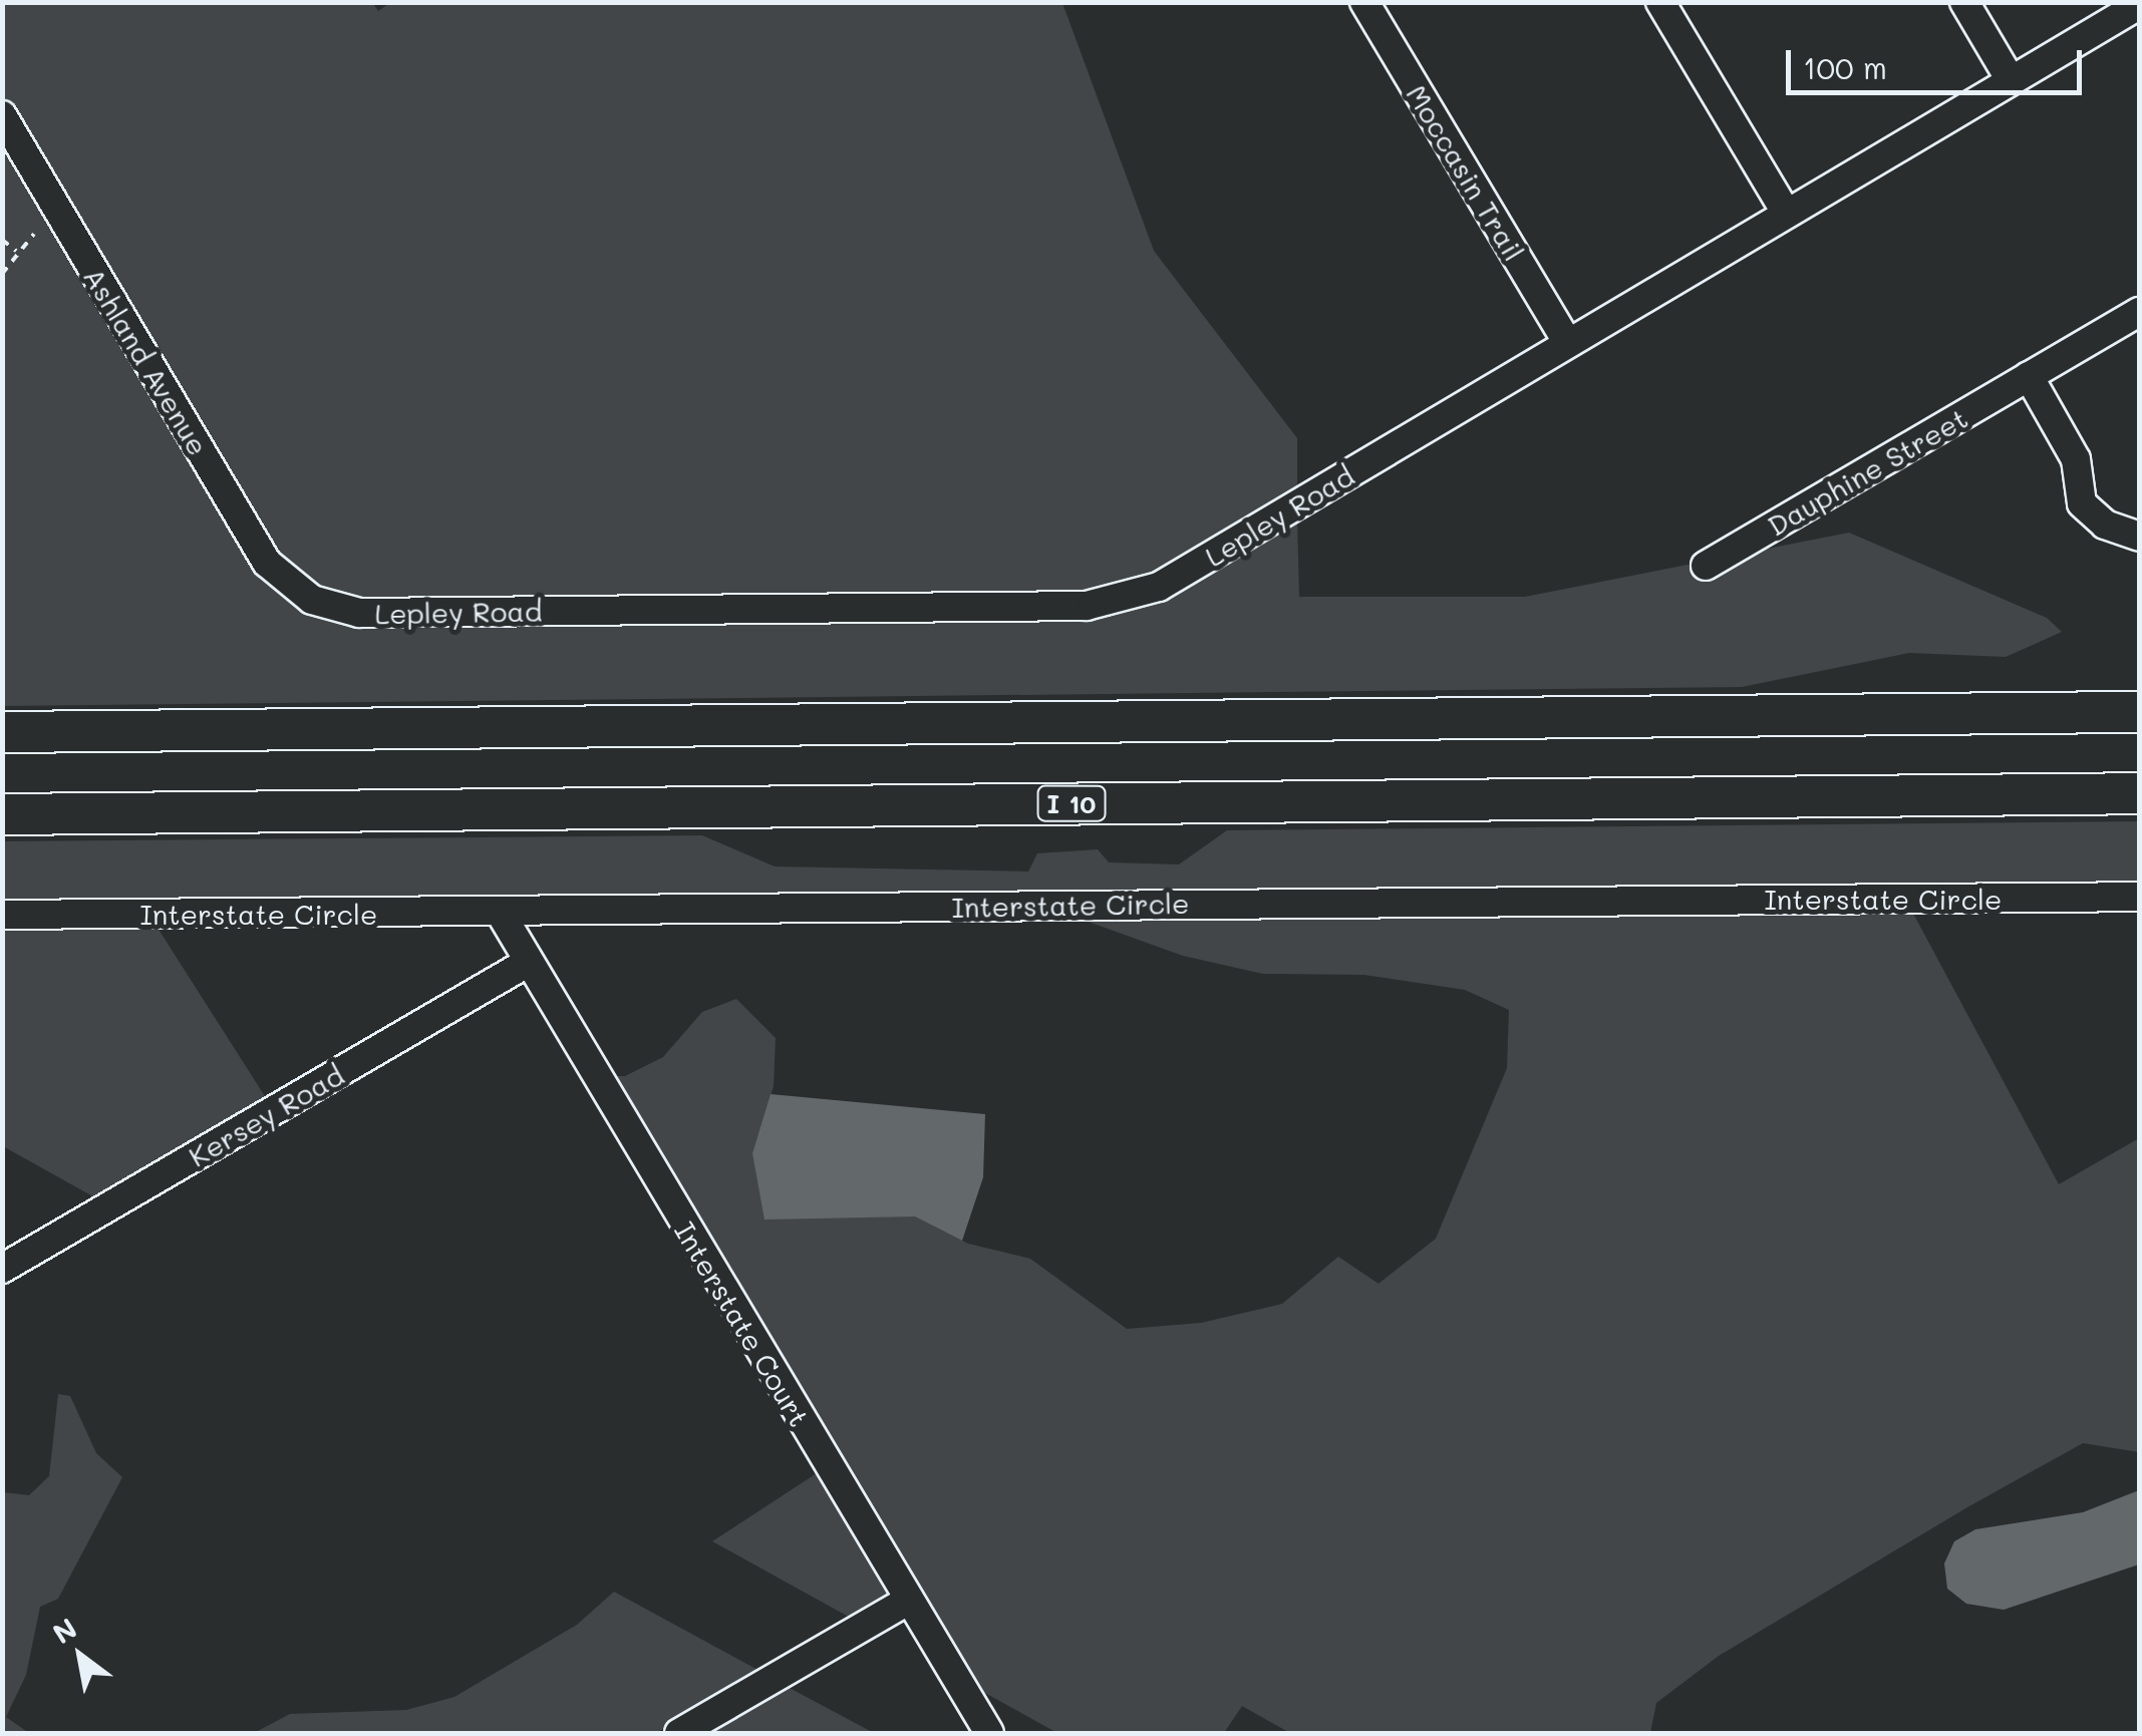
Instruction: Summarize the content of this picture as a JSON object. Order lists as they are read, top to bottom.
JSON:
{
  "streets": {
    "highway": ["I 10"],
    "street": [
      "Moccasin Trail",
      "Ashland Avenue",
      "Dauphine Street",
      "Lepley Road",
      "Interstate Circle",
      "Kersey Road",
      "Interstate Court"
    ]
  },
  "crossings": [
    ["Moccasin Trail", "Lepley Road"],
    ["Ashland Avenue", "Lepley Road"],
    ["Interstate Circle", "Interstate Court"],
    ["Kersey Road", "Interstate Court"]
  ],
  "scale_bar": "100 m",
  "north": "top left"
}
